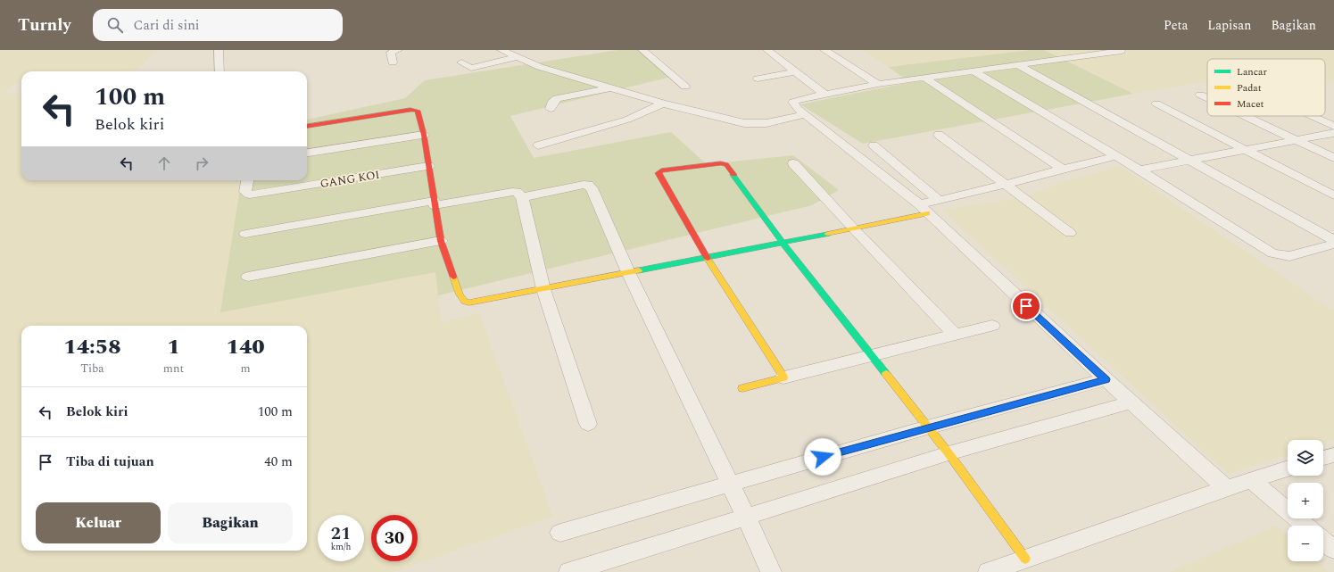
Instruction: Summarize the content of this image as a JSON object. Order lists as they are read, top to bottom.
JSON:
{
  "streets": {
    "street": ["GANG KOI"]
  },
  "legend": ["Lancar", "Padat", "Macet"],
  "page": {
    "header": "Turnly",
    "search": "Cari di sini",
    "nav": ["Peta", "Lapisan", "Bagikan"],
    "turn": ["100 m", "Belok kiri"],
    "eta": [
      "14:58",
      "Tiba",
      "1",
      "mnt",
      "140",
      "m"
    ],
    "list": [
      {
        "name": "Belok kiri",
        "value": "100 m"
      },
      {
        "name": "Tiba di tujuan",
        "value": "40 m"
      }
    ],
    "map_buttons": ["+", "−"],
    "buttons": ["Keluar", "Bagikan"],
    "speed": "21 km/h",
    "limit": "30"
  }
}
